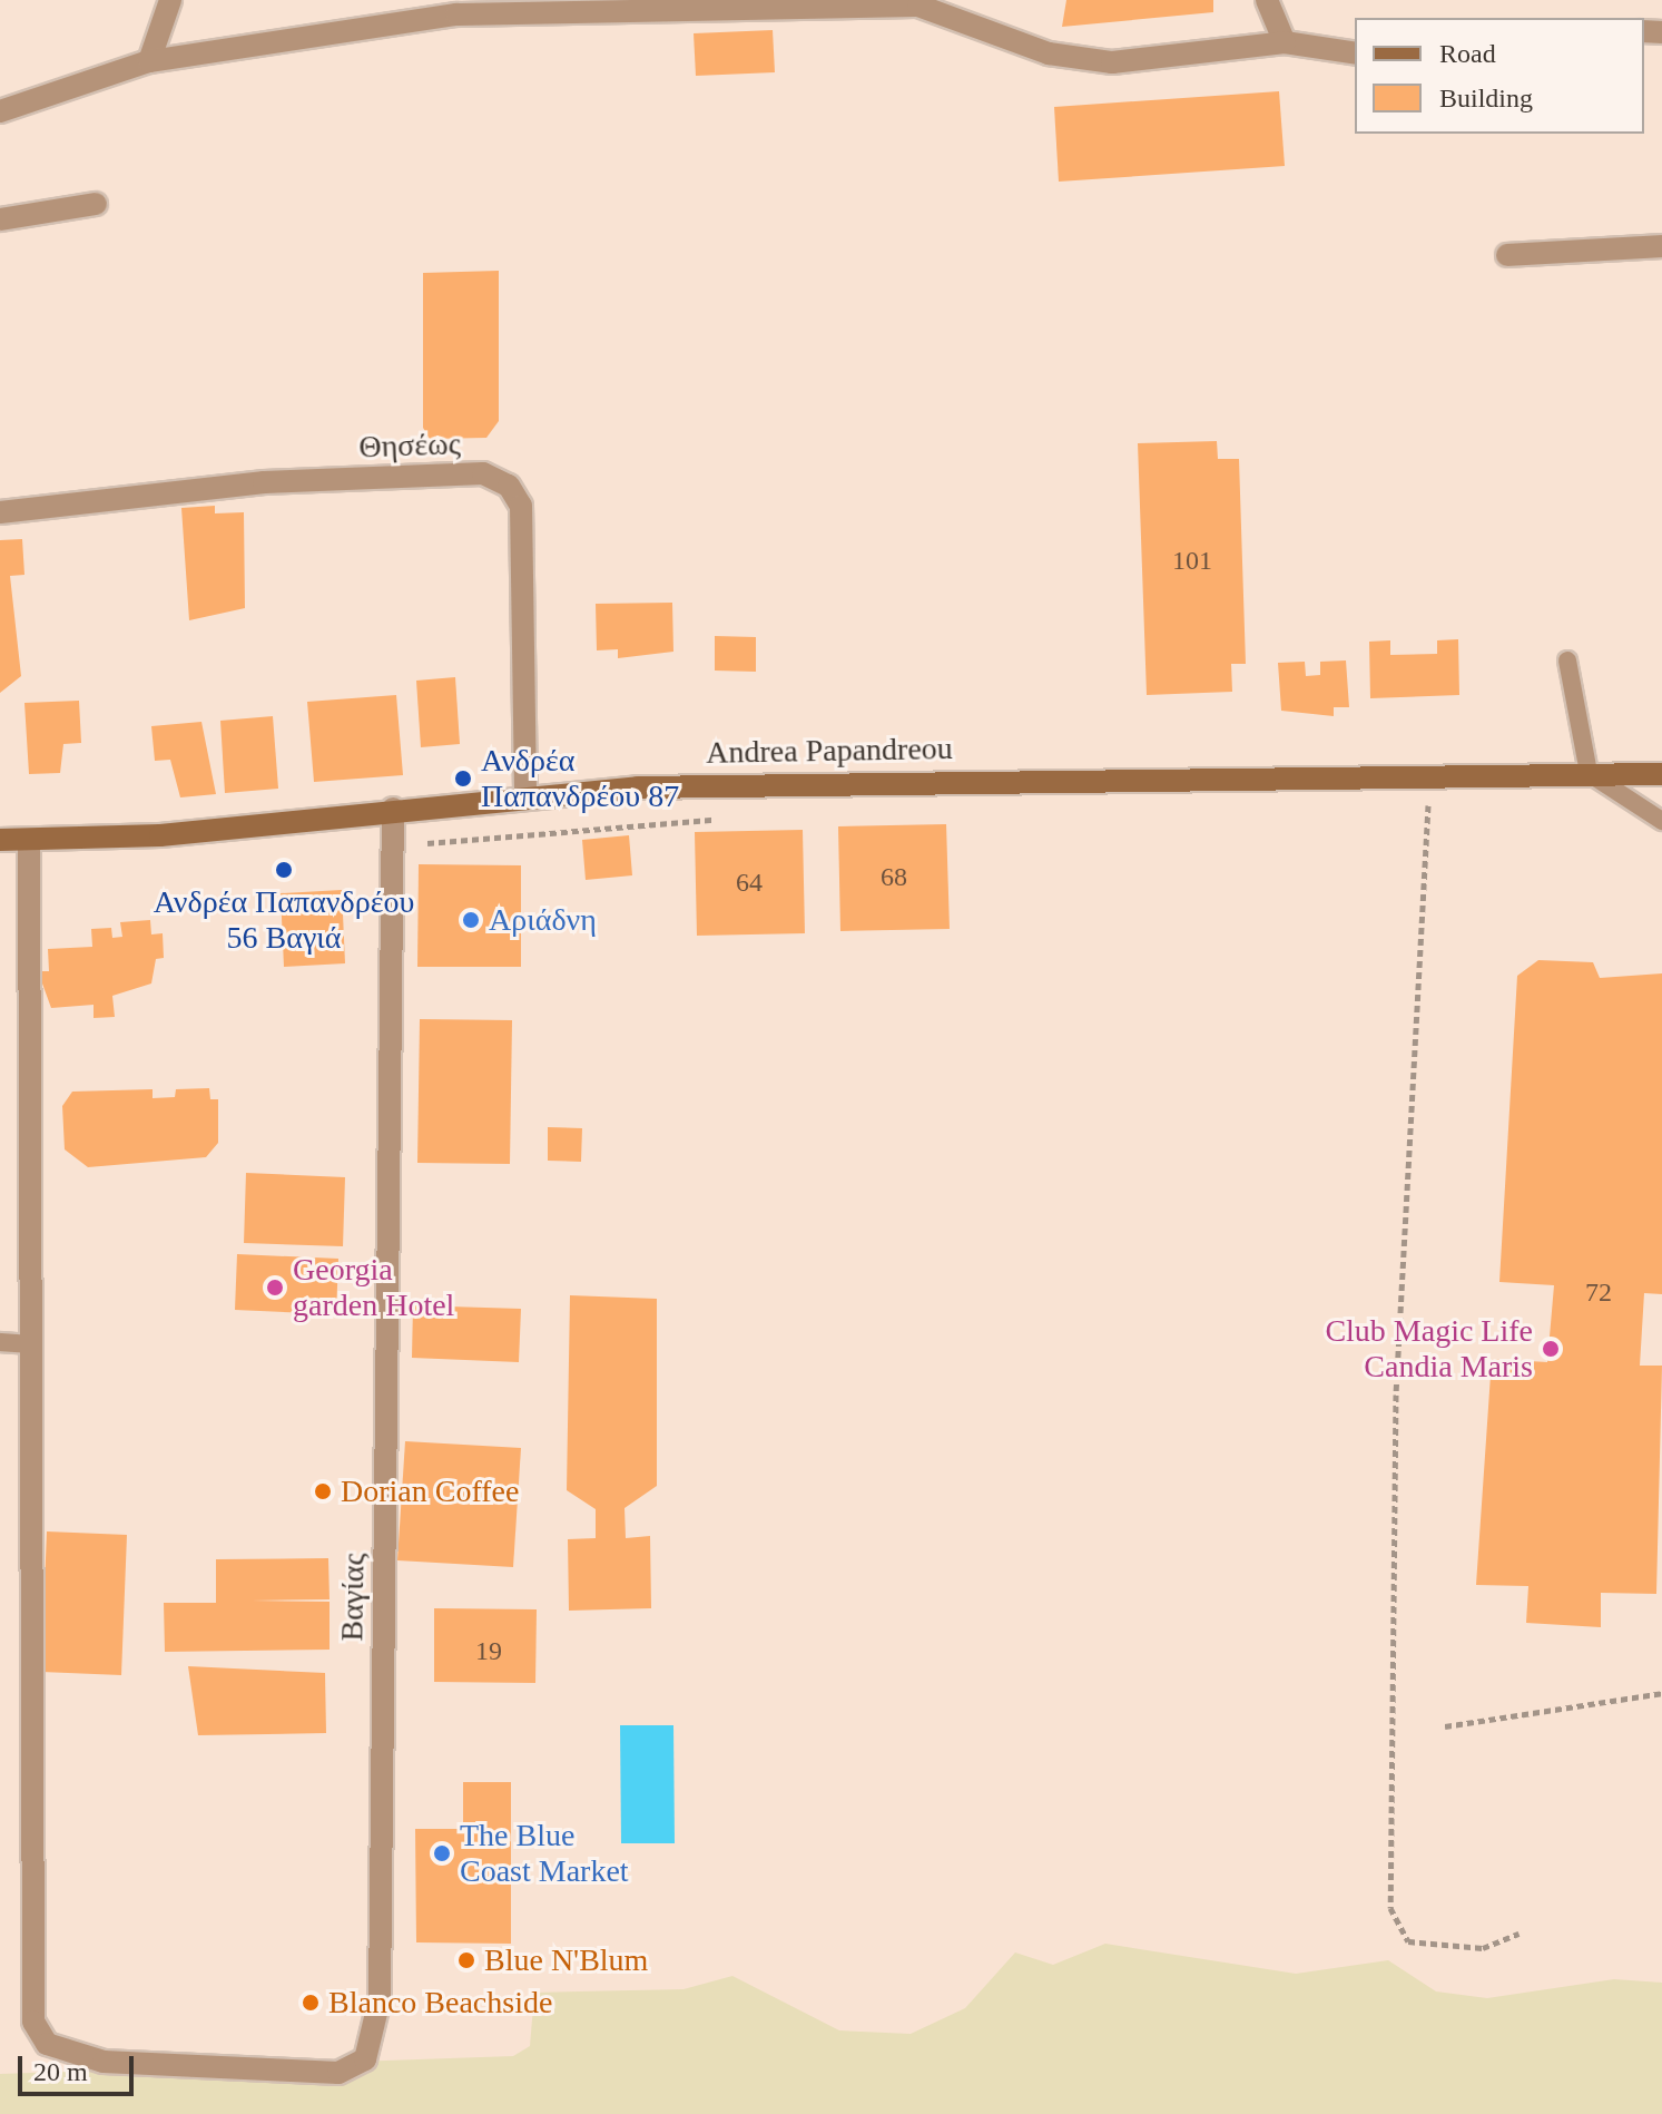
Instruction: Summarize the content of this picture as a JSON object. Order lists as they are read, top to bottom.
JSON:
{
  "streets": {
    "main road": ["Andrea Papandreou"],
    "street": ["Θησέως", "Βαγίας"]
  },
  "crossings": [
    ["Θησέως", "Andrea Papandreou"],
    ["Andrea Papandreou", "Βαγίας"]
  ],
  "places": [
    "Ανδρέα Παπανδρέου 87",
    "Ανδρέα Παπανδρέου 56 Βαγιά",
    "Αριάδνη",
    "Georgia garden Hotel",
    "Club Magic Life Candia Maris",
    "Dorian Coffee",
    "The Blue Coast Market",
    "Blue N'Blum",
    "Blanco Beachside"
  ],
  "house_numbers": [
    "101",
    "68",
    "64",
    "72",
    "19"
  ],
  "legend": ["Road", "Building"],
  "scale_bar": "20 m"
}
